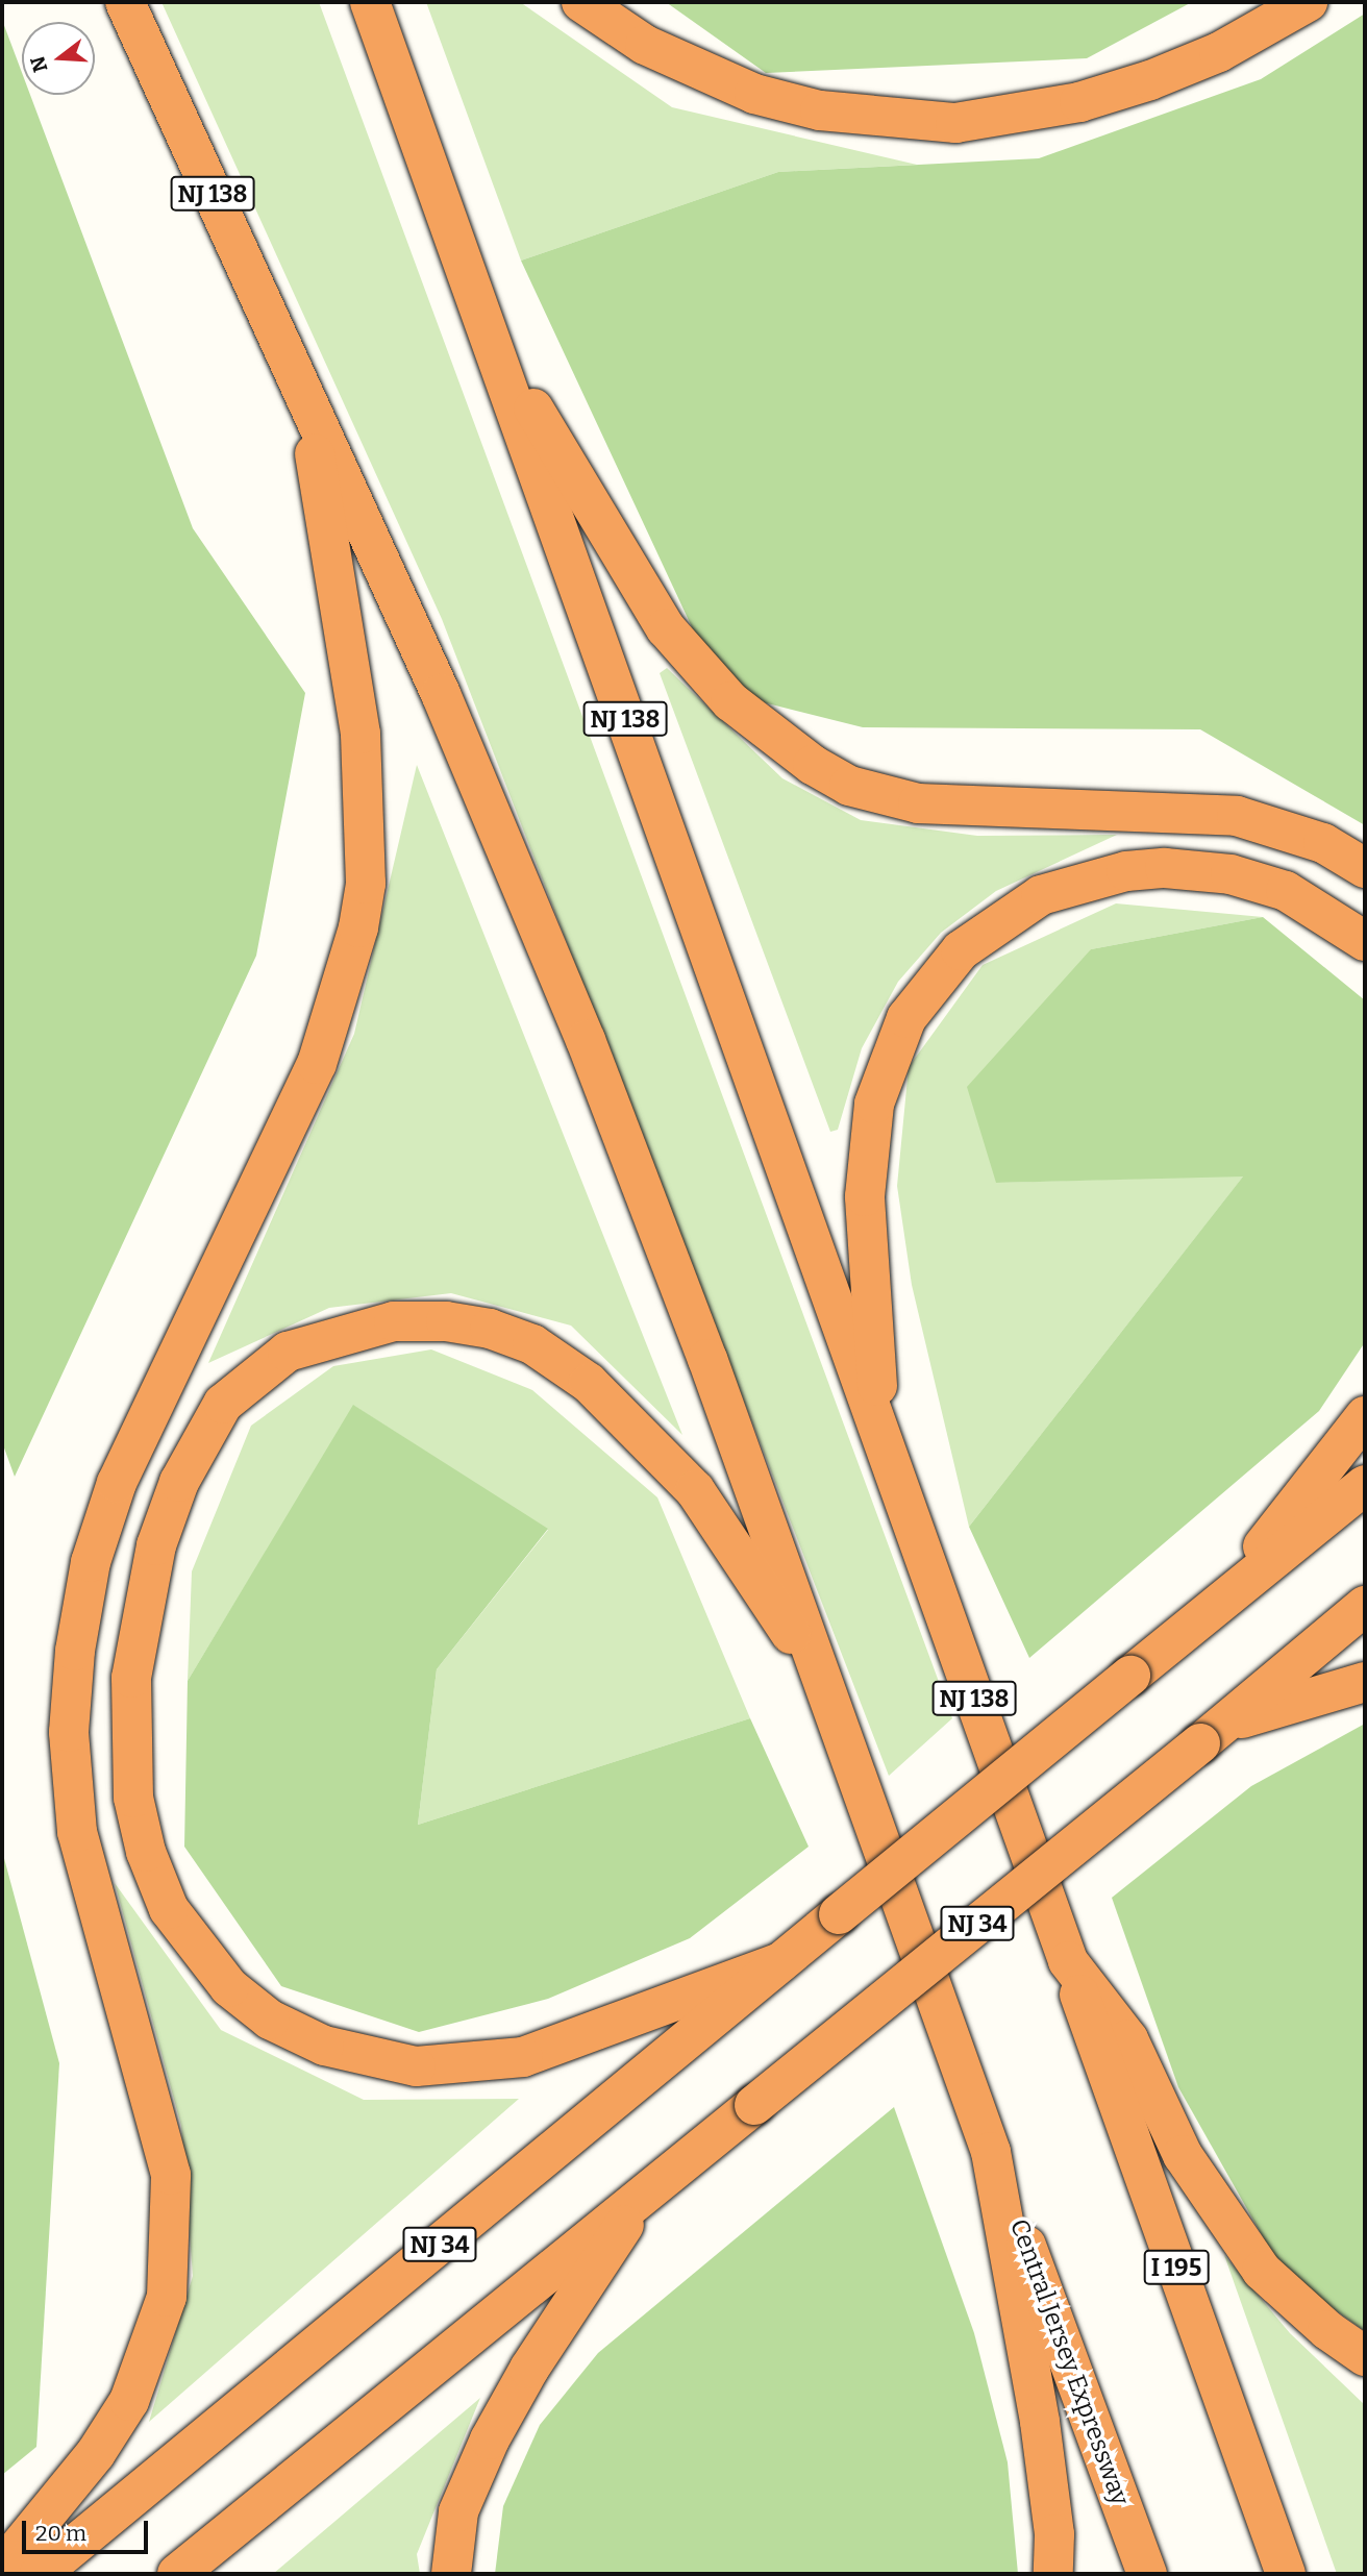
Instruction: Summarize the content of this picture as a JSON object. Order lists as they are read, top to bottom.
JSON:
{
  "streets": {
    "highway": [
      "NJ 138",
      "NJ 34",
      "I 195",
      "Central Jersey Expressway"
    ]
  },
  "crossings": [
    ["NJ 138", "I 195"],
    ["NJ 138", "Central Jersey Expressway"]
  ],
  "scale_bar": "20 m",
  "north": "left"
}
